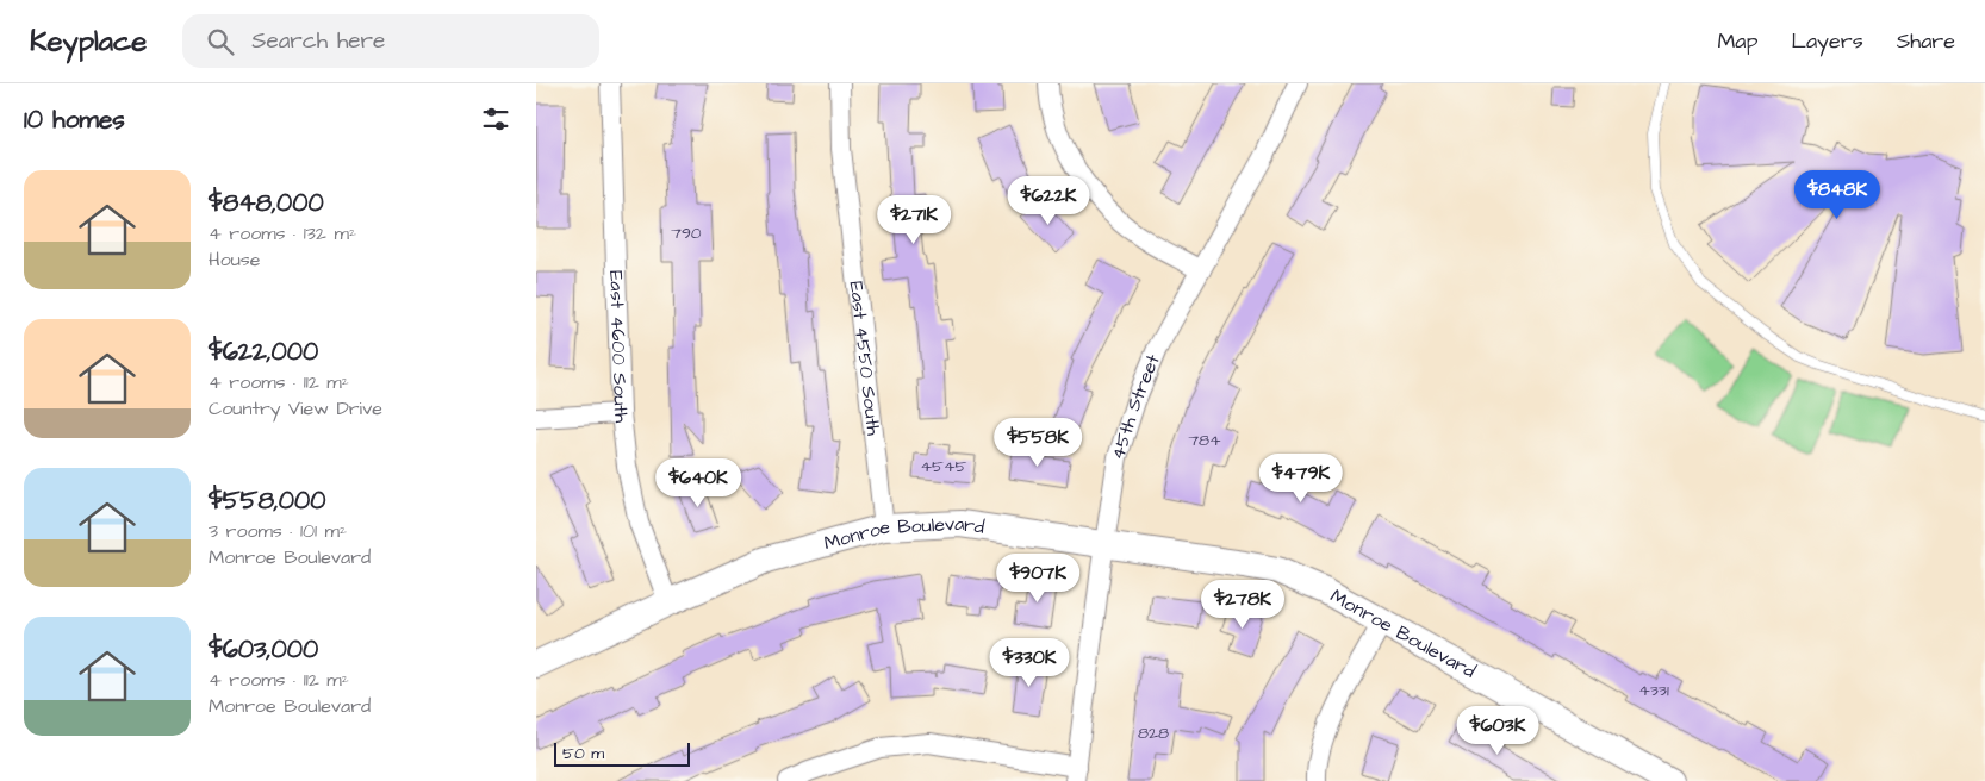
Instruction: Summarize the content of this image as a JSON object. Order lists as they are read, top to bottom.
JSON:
{
  "streets": {
    "street": [
      "East 4600 South",
      "East 4550 South",
      "45th Street",
      "Monroe Boulevard"
    ]
  },
  "crossings": [
    ["East 4600 South", "Monroe Boulevard"],
    ["East 4550 South", "Monroe Boulevard"],
    ["45th Street", "Monroe Boulevard"]
  ],
  "house_numbers": [
    "790",
    "784",
    "4545",
    "4331",
    "828"
  ],
  "scale_bar": "50 m",
  "page": {
    "header": "Keyplace",
    "search": "Search here",
    "nav": ["Map", "Layers", "Share"],
    "heading": "10 homes",
    "list": [
      {
        "name": "$848,000",
        "note": "4 rooms · 132 m² · House"
      },
      {
        "name": "$622,000",
        "note": "4 rooms · 112 m² · Country View Drive"
      },
      {
        "name": "$558,000",
        "note": "3 rooms · 101 m² · Monroe Boulevard"
      },
      {
        "name": "$603,000",
        "note": "4 rooms · 112 m² · Monroe Boulevard"
      }
    ],
    "price": [
      "$848K",
      "$622K",
      "$271K",
      "$558K",
      "$479K",
      "$640K",
      "$907K",
      "$278K",
      "$330K",
      "$603K"
    ],
    "scale": "50 m"
  }
}
